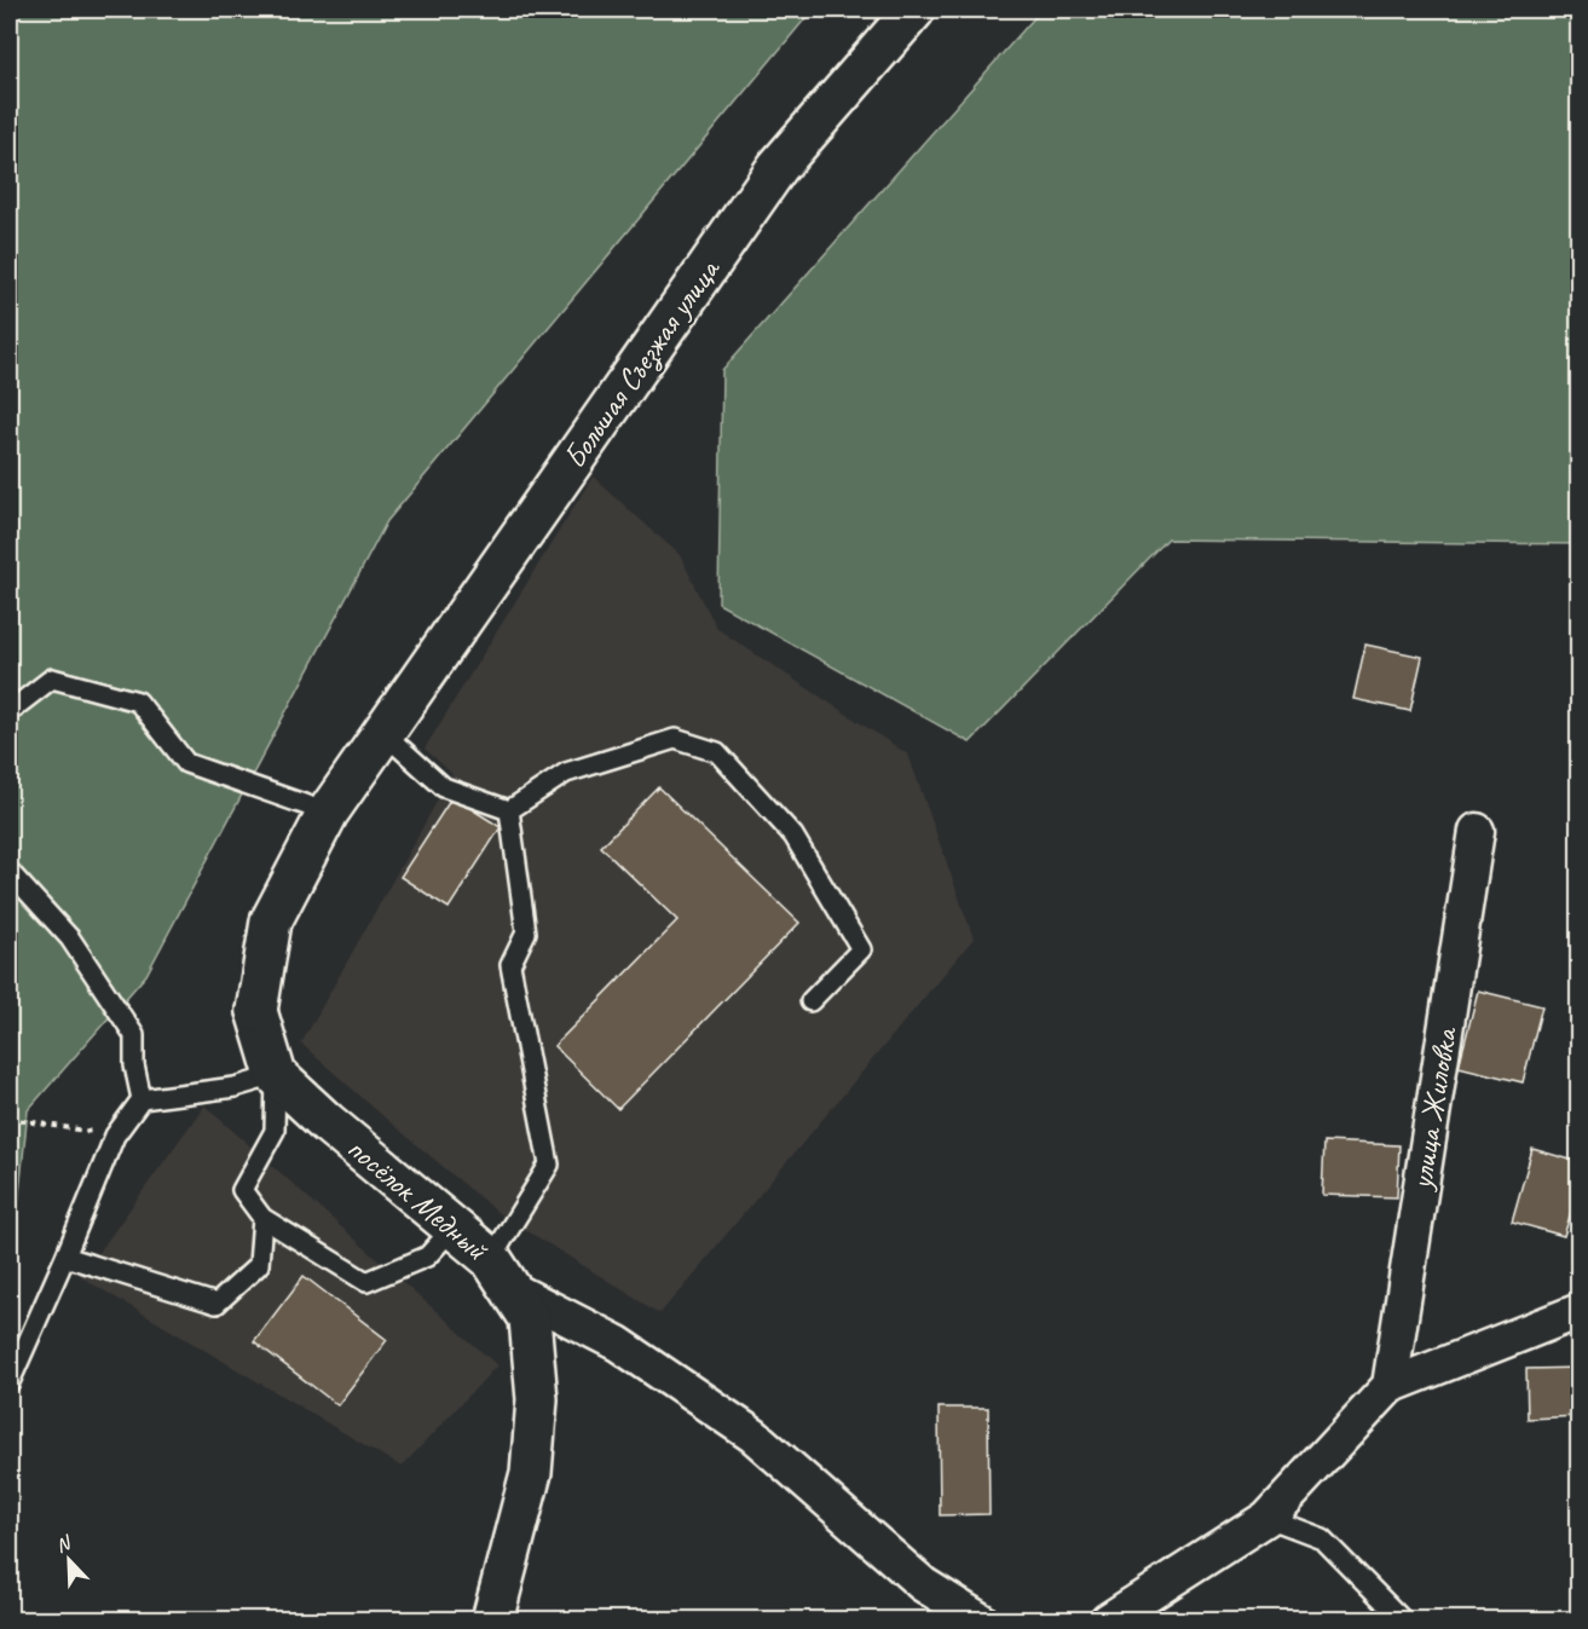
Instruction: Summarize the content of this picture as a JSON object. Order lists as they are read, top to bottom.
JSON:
{
  "streets": {
    "main road": ["Большая Съезжая улица", "посёлок Медный"],
    "street": ["улица Жиловка"]
  },
  "crossings": [
    ["Большая Съезжая улица", "посёлок Медный"]
  ],
  "north": "top left"
}
